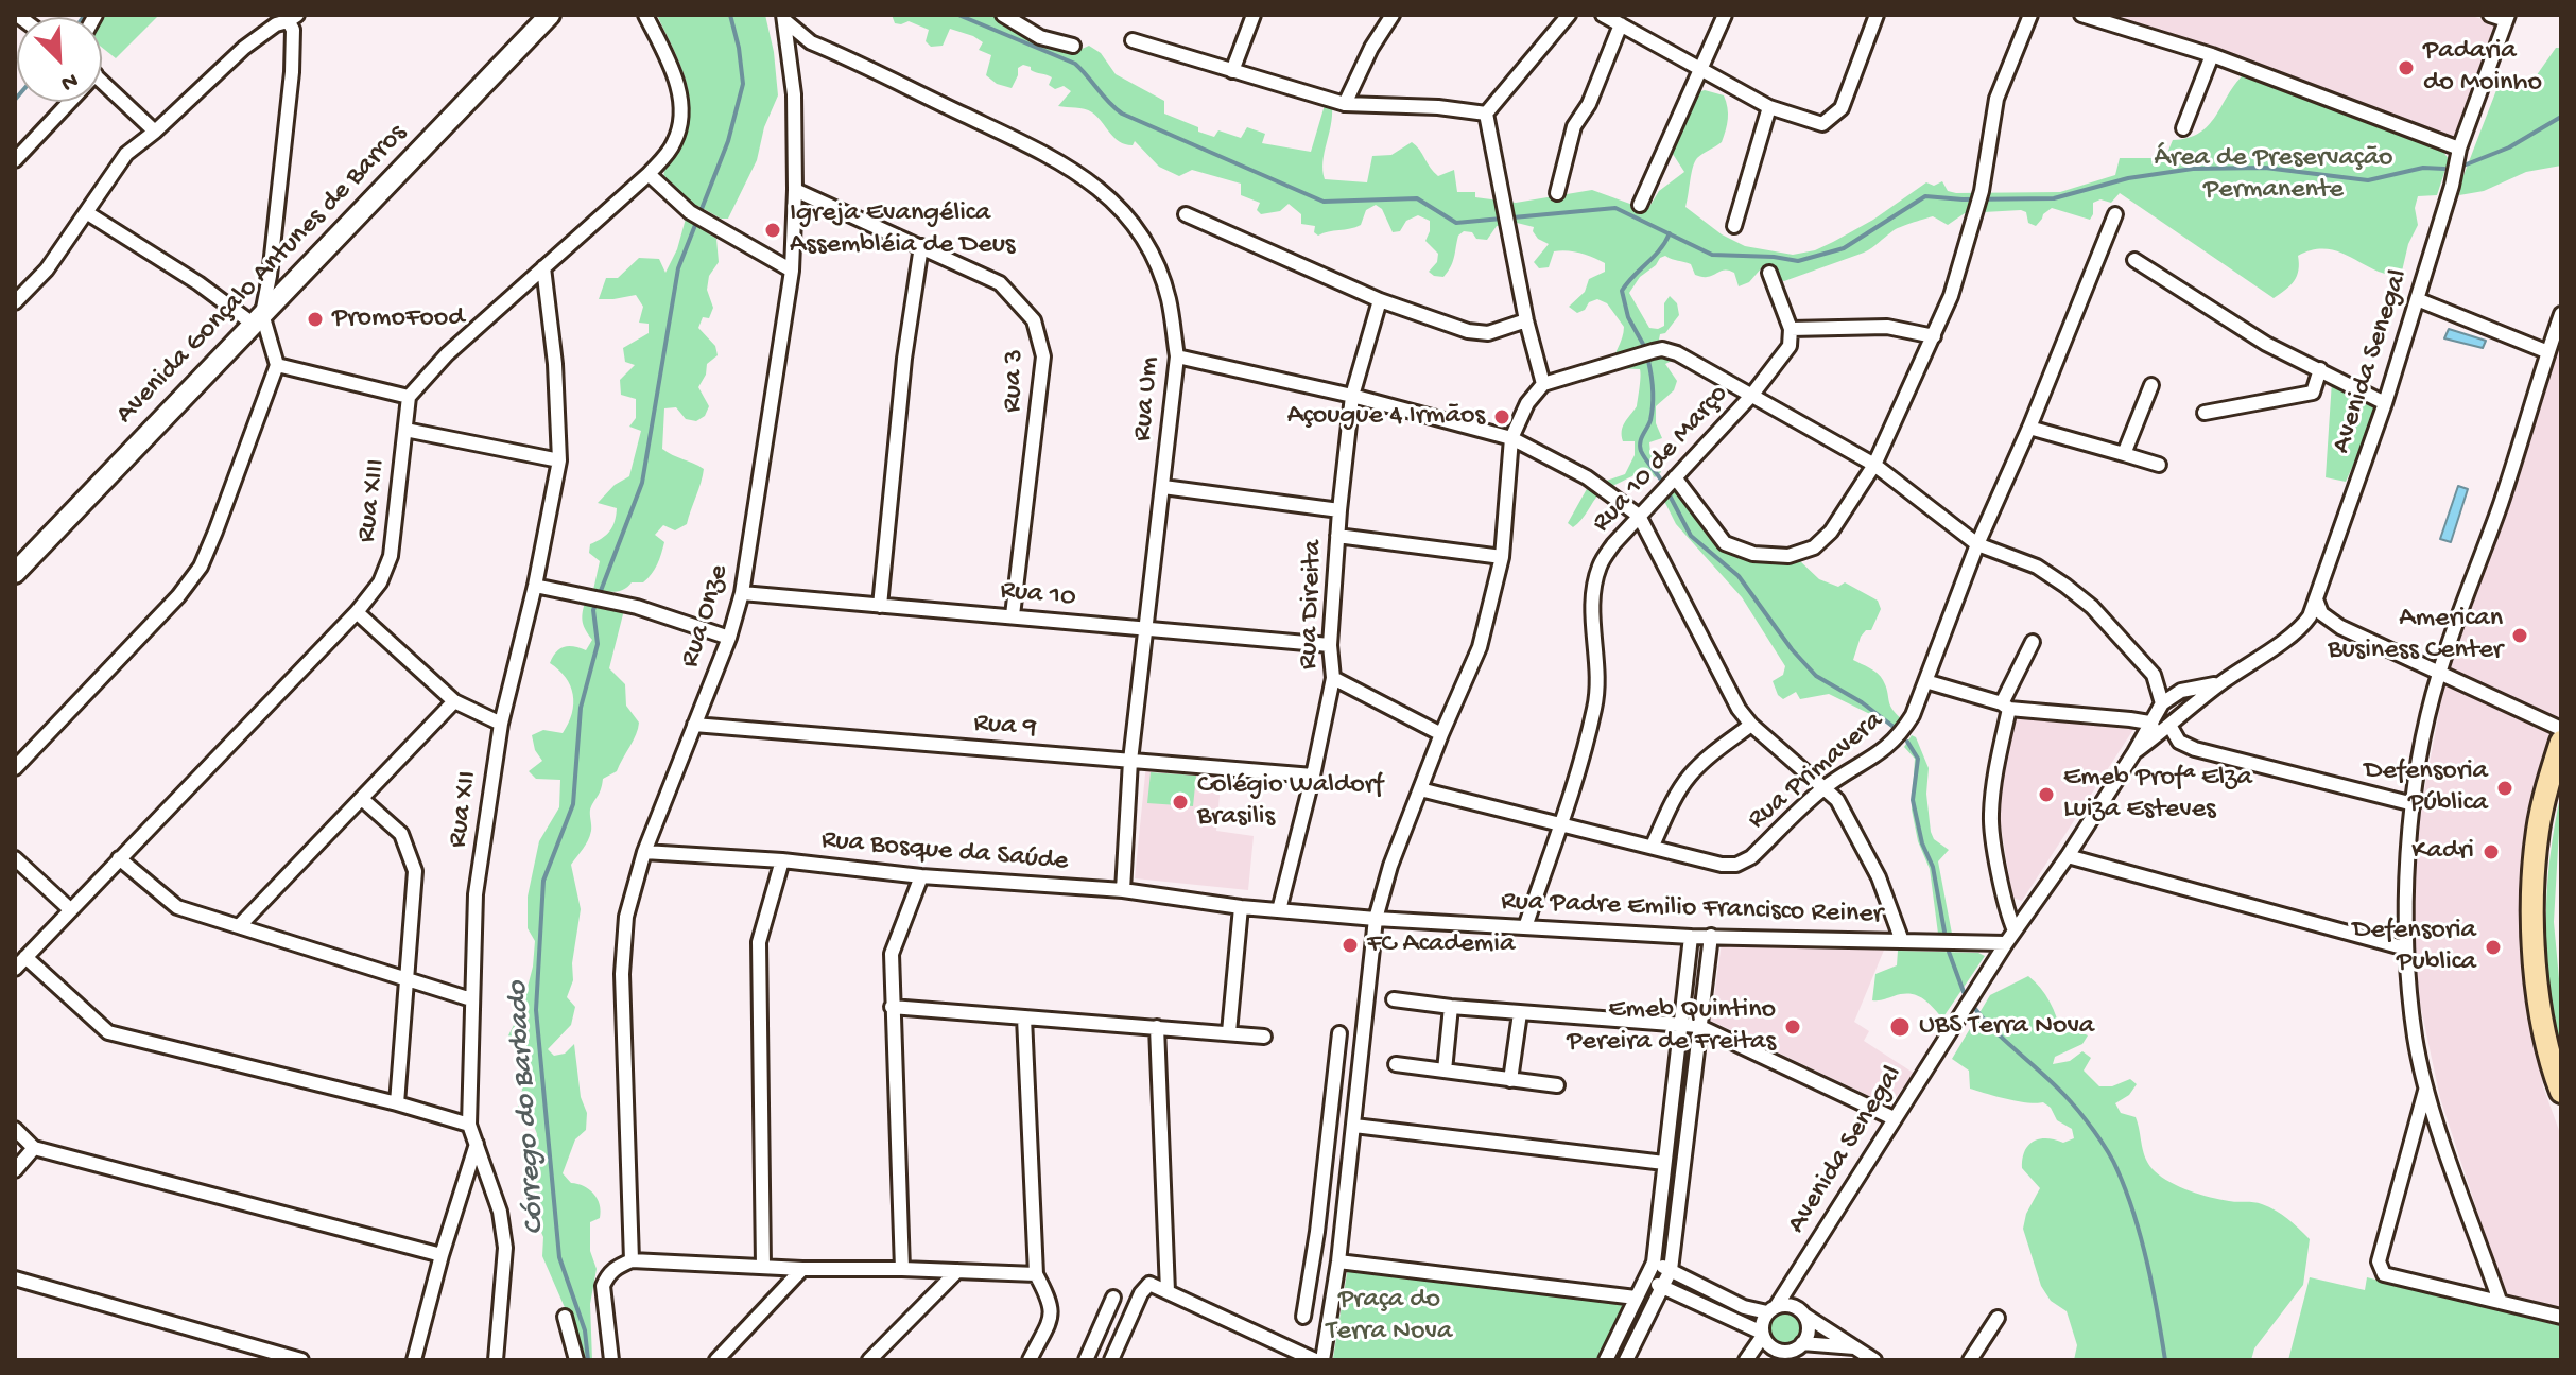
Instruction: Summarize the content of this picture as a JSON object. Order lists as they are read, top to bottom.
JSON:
{
  "streets": {
    "main road": ["Avenida Gonçalo Antunes de Barros"],
    "street": [
      "Avenida Senegal",
      "Rua 3",
      "Rua Um",
      "Rua 10 de Março",
      "Rua XIII",
      "Rua 10",
      "Rua Direita",
      "Rua Onze",
      "Rua 9",
      "Rua Primavera",
      "Rua XII",
      "Rua Bosque da Saúde",
      "Rua Padre Emilio Francisco Reiner"
    ]
  },
  "crossings": [
    ["Avenida Senegal", "Rua Padre Emilio Francisco Reiner"],
    ["Rua 3", "Rua 10"],
    ["Rua 3", "Rua Onze"],
    ["Rua Um", "Rua 10"],
    ["Rua Um", "Rua Onze"],
    ["Rua Um", "Rua 9"],
    ["Rua Um", "Rua Bosque da Saúde"],
    ["Rua 10 de Março", "Rua Primavera"],
    ["Rua 10 de Março", "Rua Padre Emilio Francisco Reiner"],
    ["Rua 10", "Rua Direita"],
    ["Rua 10", "Rua Onze"],
    ["Rua Direita", "Rua 9"],
    ["Rua Direita", "Rua Bosque da Saúde"],
    ["Rua Direita", "Rua Padre Emilio Francisco Reiner"],
    ["Rua Onze", "Rua 9"],
    ["Rua Onze", "Rua Bosque da Saúde"],
    ["Rua Bosque da Saúde", "Rua Padre Emilio Francisco Reiner"]
  ],
  "water": ["Córrego do Barbado"],
  "parks": ["Área de Preservação Permanente", "Praça do Terra Nova"],
  "places": [
    "Padaria do Moinho",
    "Igreja Evangélica Assembléia de Deus",
    "PromoFood",
    "Açougue 4 Irmãos",
    "American Business Center",
    "Defensoria Pública",
    "Emeb Profª Elza Luiza Esteves",
    "Colégio Waldorf Brasilis",
    "Kadri",
    "FC Academia",
    "Defensoria Publica",
    "Emeb Quintino Pereira de Freitas",
    "UBS Terra Nova"
  ],
  "north": "bottom right"
}
